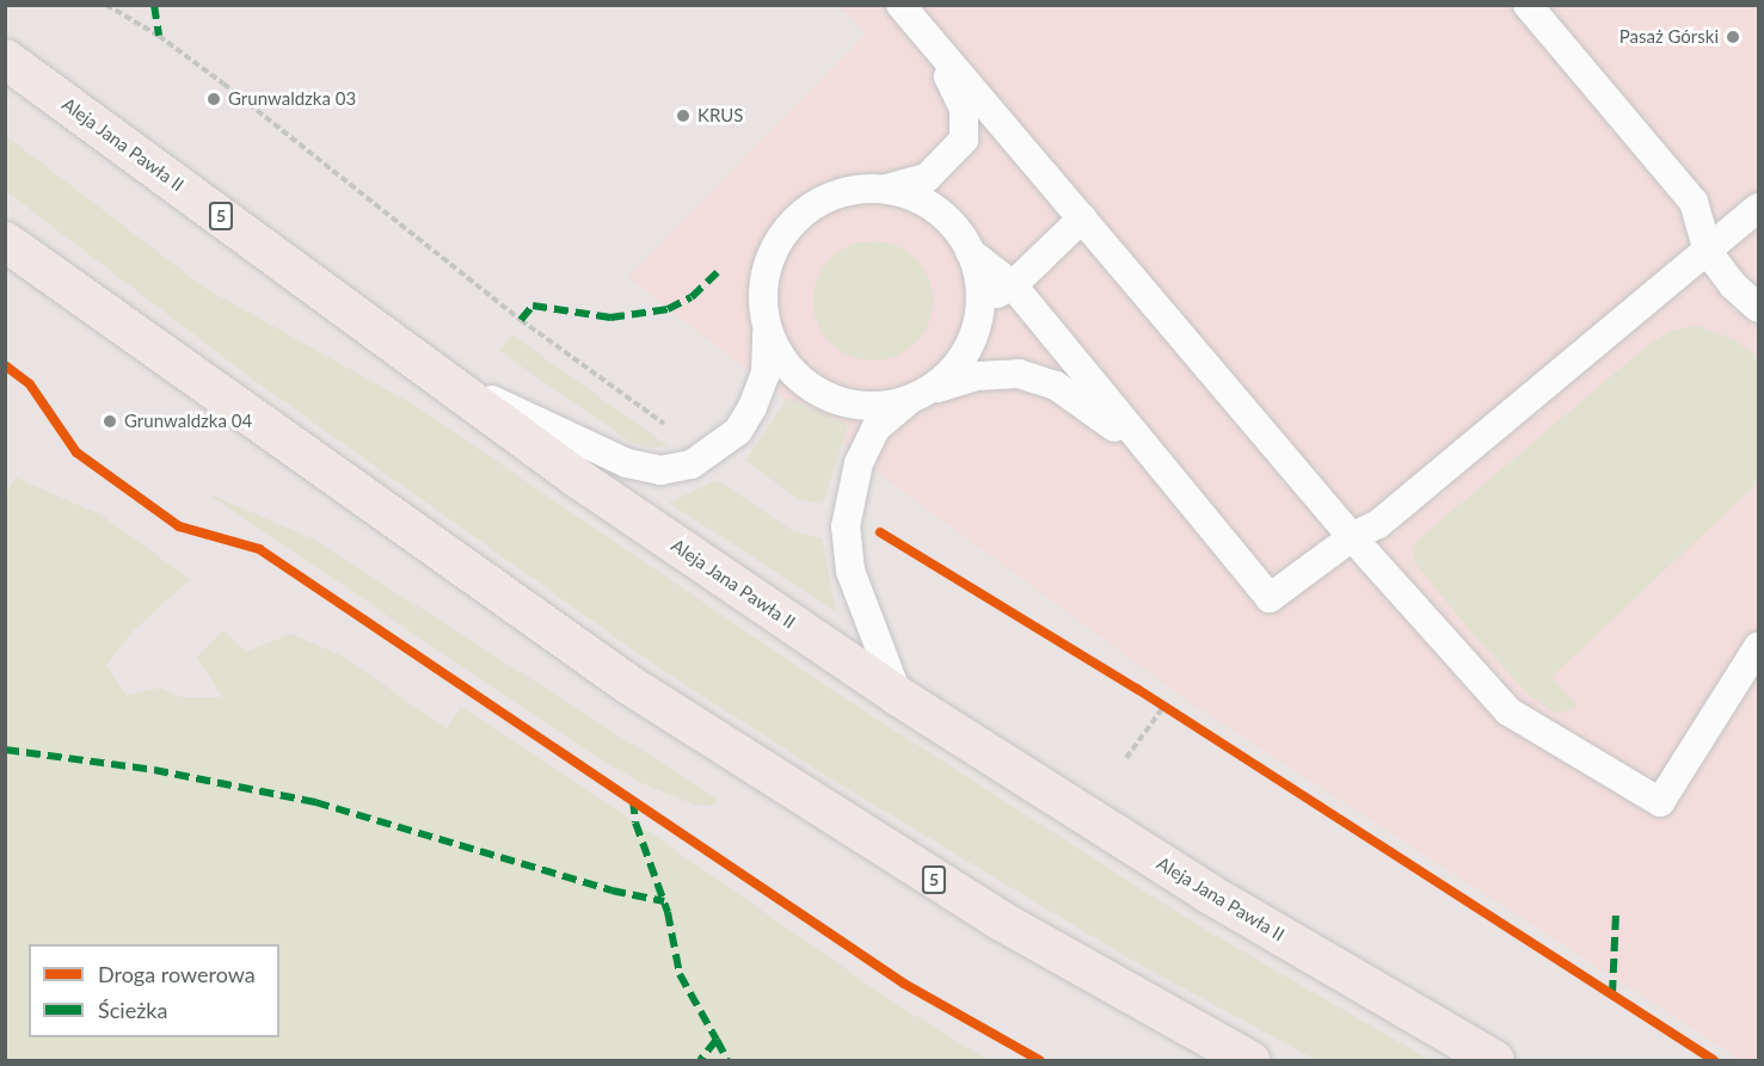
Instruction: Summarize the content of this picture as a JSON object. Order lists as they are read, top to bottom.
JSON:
{
  "streets": {
    "main road": ["Aleja Jana Pawła II", "5"]
  },
  "places": [
    "Pasaż Górski",
    "Grunwaldzka 03",
    "KRUS",
    "Grunwaldzka 04"
  ],
  "legend": ["Droga rowerowa", "Ścieżka"]
}
